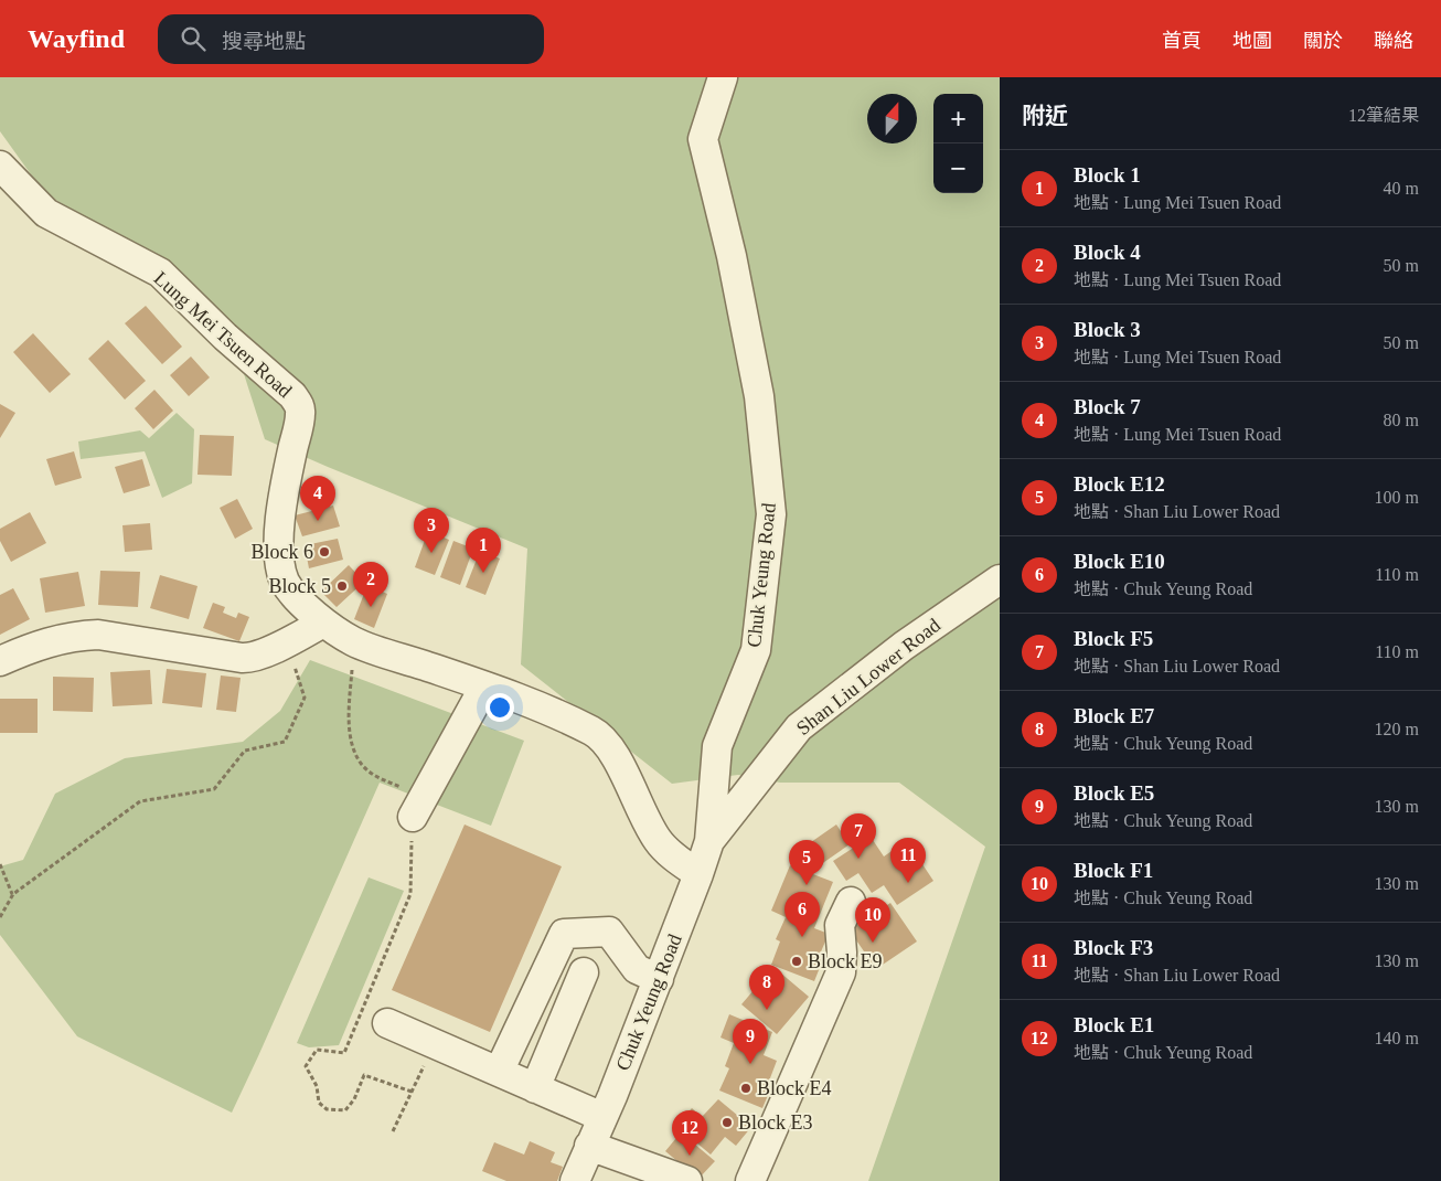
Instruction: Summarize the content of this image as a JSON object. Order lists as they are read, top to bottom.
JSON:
{
  "streets": {
    "street": ["Lung Mei Tsuen Road", "Chuk Yeung Road", "Shan Liu Lower Road"]
  },
  "crossings": [
    ["Lung Mei Tsuen Road", "Chuk Yeung Road"],
    ["Chuk Yeung Road", "Shan Liu Lower Road"]
  ],
  "places": [
    "Block 6",
    "Block 5",
    "Block E9",
    "Block E4",
    "Block E3"
  ],
  "north": "top",
  "page": {
    "header": "Wayfind",
    "search": "搜尋地點",
    "nav": [
      "首頁",
      "地圖",
      "關於",
      "聯絡"
    ],
    "heading": ["附近", "12筆結果"],
    "map_buttons": ["+", "−"],
    "list": [
      {
        "mark": "1",
        "name": "Block 1",
        "note": "地點 · Lung Mei Tsuen Road",
        "value": "40 m"
      },
      {
        "mark": "2",
        "name": "Block 4",
        "note": "地點 · Lung Mei Tsuen Road",
        "value": "50 m"
      },
      {
        "mark": "3",
        "name": "Block 3",
        "note": "地點 · Lung Mei Tsuen Road",
        "value": "50 m"
      },
      {
        "mark": "4",
        "name": "Block 7",
        "note": "地點 · Lung Mei Tsuen Road",
        "value": "80 m"
      },
      {
        "mark": "5",
        "name": "Block E12",
        "note": "地點 · Shan Liu Lower Road",
        "value": "100 m"
      },
      {
        "mark": "6",
        "name": "Block E10",
        "note": "地點 · Chuk Yeung Road",
        "value": "110 m"
      },
      {
        "mark": "7",
        "name": "Block F5",
        "note": "地點 · Shan Liu Lower Road",
        "value": "110 m"
      },
      {
        "mark": "8",
        "name": "Block E7",
        "note": "地點 · Chuk Yeung Road",
        "value": "120 m"
      },
      {
        "mark": "9",
        "name": "Block E5",
        "note": "地點 · Chuk Yeung Road",
        "value": "130 m"
      },
      {
        "mark": "10",
        "name": "Block F1",
        "note": "地點 · Chuk Yeung Road",
        "value": "130 m"
      },
      {
        "mark": "11",
        "name": "Block F3",
        "note": "地點 · Shan Liu Lower Road",
        "value": "130 m"
      },
      {
        "mark": "12",
        "name": "Block E1",
        "note": "地點 · Chuk Yeung Road",
        "value": "140 m"
      }
    ],
    "pins": [
      "4",
      "3",
      "1",
      "2",
      "7",
      "11",
      "5",
      "6",
      "10",
      "8",
      "9",
      "12"
    ]
  }
}
